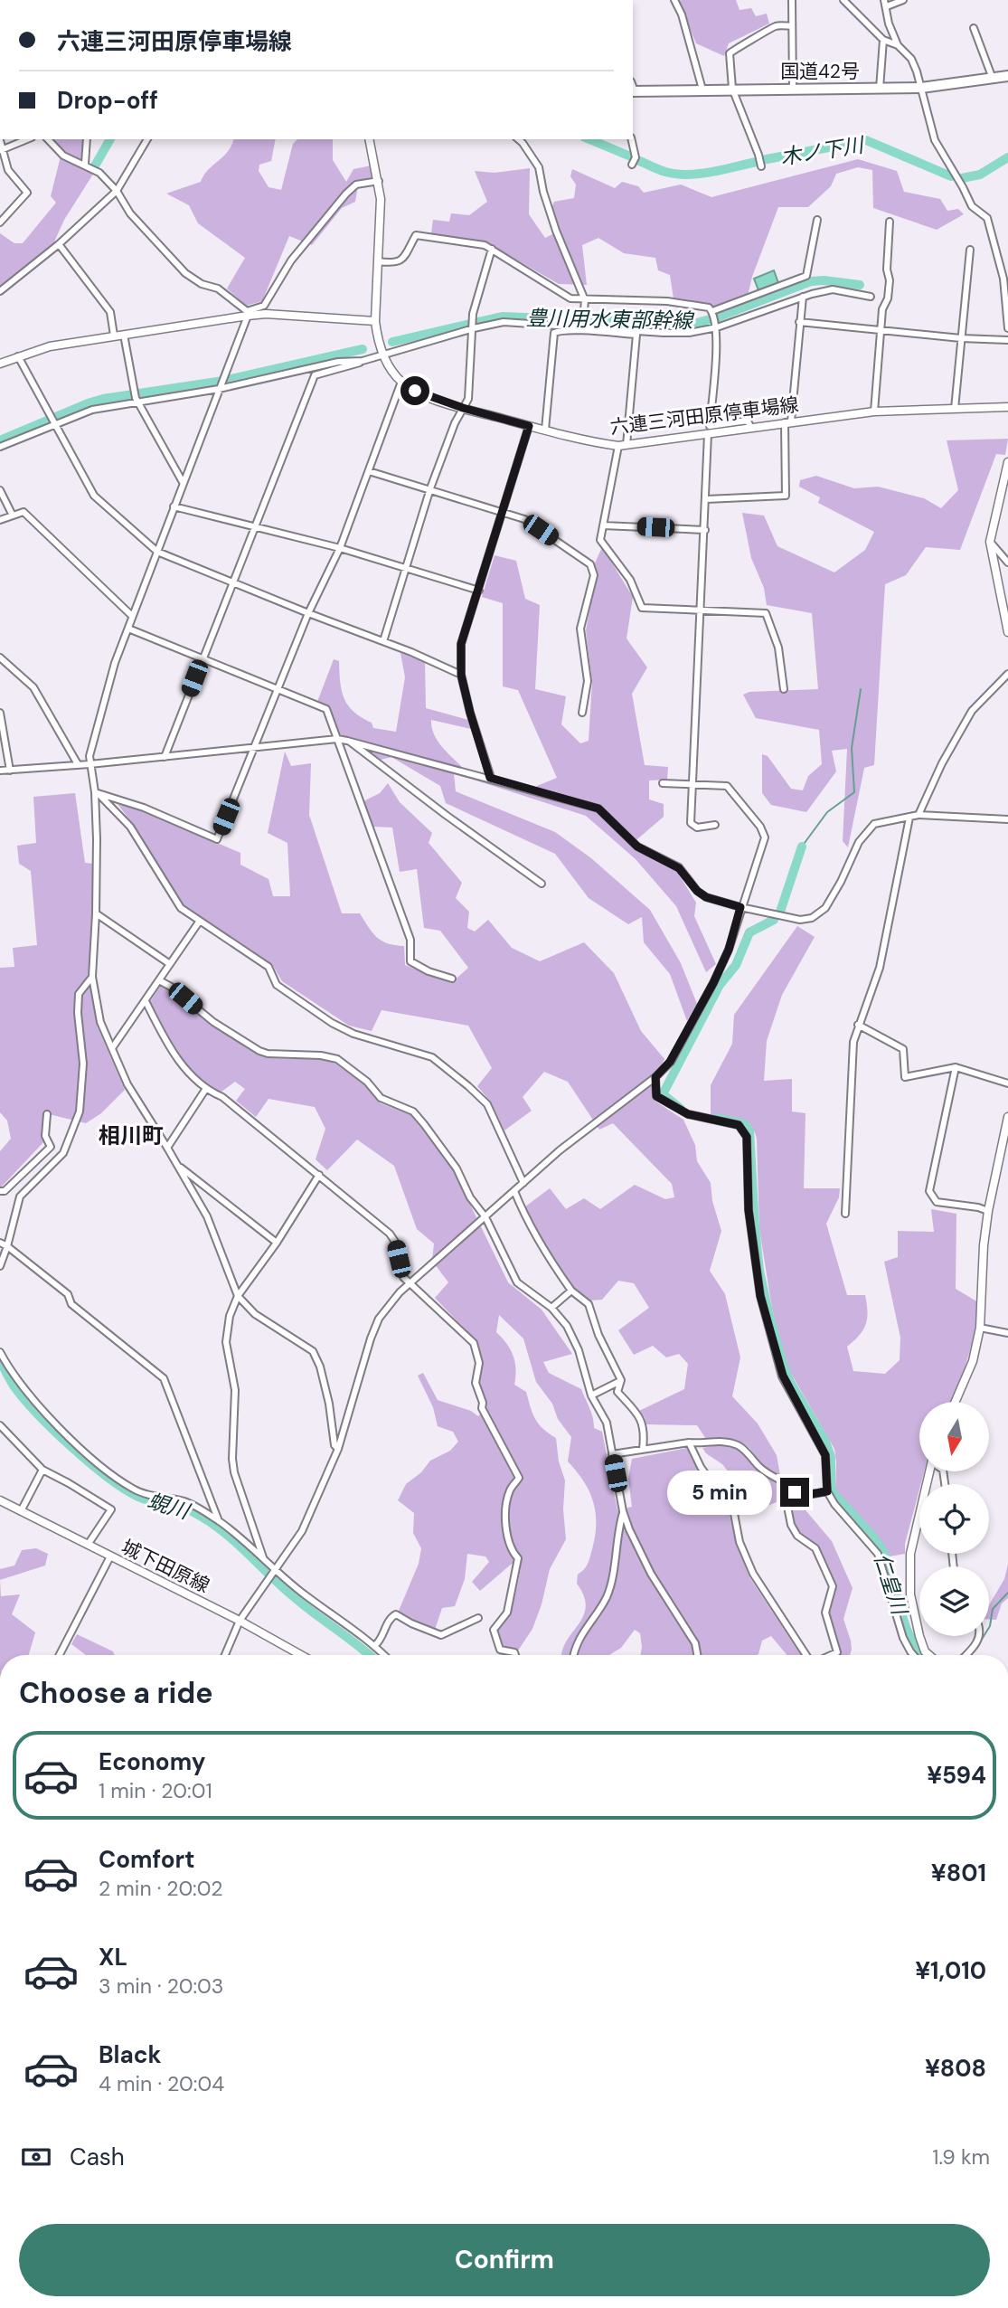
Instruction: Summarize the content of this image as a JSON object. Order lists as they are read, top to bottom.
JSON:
{
  "streets": {
    "highway": ["国道42号"],
    "main road": ["六連三河田原停車場線", "城下田原線"]
  },
  "districts": ["相川町"],
  "water": [
    "木ノ下川",
    "豊川用水東部幹線",
    "蜆川",
    "仁皇川"
  ],
  "north": "bottom",
  "page": {
    "banner": ["六連三河田原停車場線", "Drop-off"],
    "bubble": "5 min",
    "heading": "Choose a ride",
    "list": [
      {
        "name": "Economy",
        "note": "1 min · 20:01",
        "value": "¥594"
      },
      {
        "name": "Comfort",
        "note": "2 min · 20:02",
        "value": "¥801"
      },
      {
        "name": "XL",
        "note": "3 min · 20:03",
        "value": "¥1,010"
      },
      {
        "name": "Black",
        "note": "4 min · 20:04",
        "value": "¥808"
      }
    ],
    "pay": ["Cash", "1.9 km"],
    "buttons": "Confirm"
  }
}
